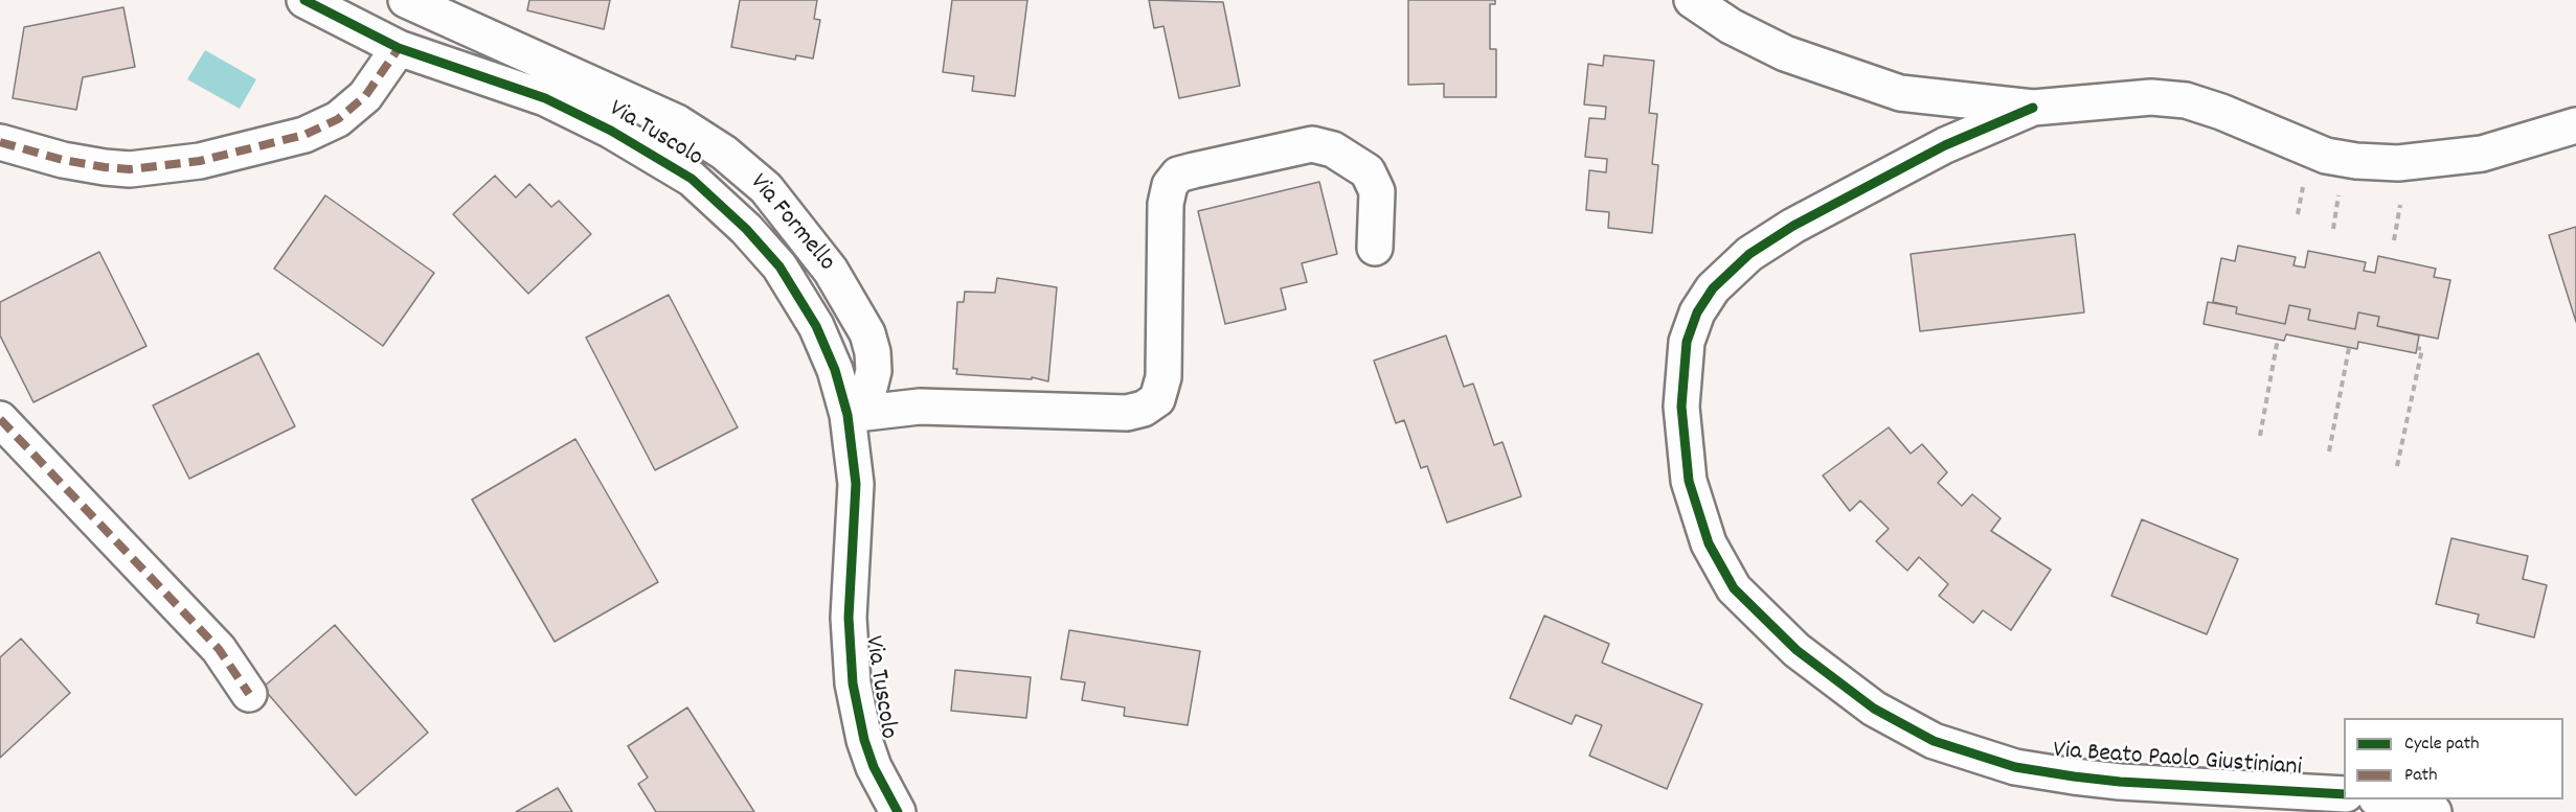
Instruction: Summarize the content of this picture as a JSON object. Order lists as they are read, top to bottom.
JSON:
{
  "streets": {
    "street": ["Via Tuscolo", "Via Formello", "Via Beato Paolo Giustiniani"]
  },
  "crossings": [
    ["Via Tuscolo", "Via Formello"]
  ],
  "legend": ["Cycle path", "Path"]
}
